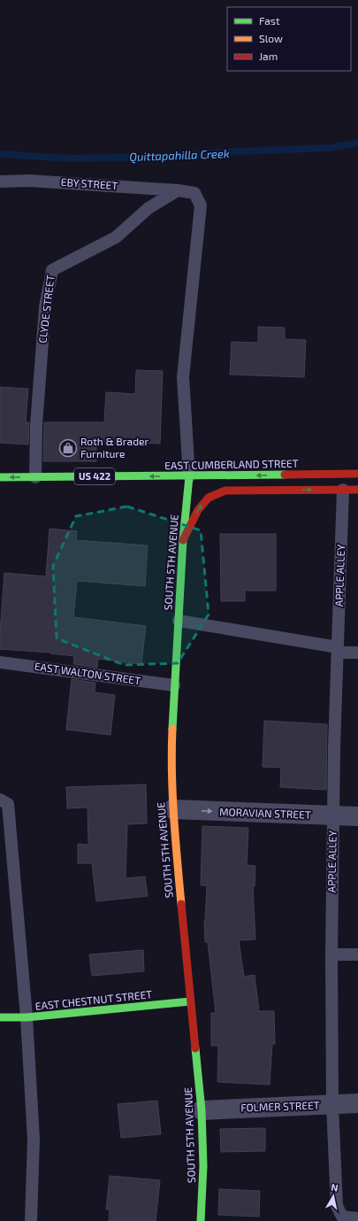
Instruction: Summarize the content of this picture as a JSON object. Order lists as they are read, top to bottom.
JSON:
{
  "streets": {
    "main road": [
      "EAST CUMBERLAND STREET",
      "US 422",
      "SOUTH 5TH AVENUE",
      "EAST CHESTNUT STREET"
    ],
    "street": ["MORAVIAN STREET", "FOLMER STREET"],
    "lane": [
      "EBY STREET",
      "CLYDE STREET",
      "APPLE ALLEY",
      "EAST WALTON STREET"
    ]
  },
  "crossings": [
    ["EBY STREET", "CLYDE STREET"],
    ["EBY STREET", "EAST CUMBERLAND STREET"],
    ["EBY STREET", "SOUTH 5TH AVENUE"],
    ["CLYDE STREET", "EAST CUMBERLAND STREET"],
    ["EAST CUMBERLAND STREET", "SOUTH 5TH AVENUE"],
    ["SOUTH 5TH AVENUE", "EAST WALTON STREET"],
    ["SOUTH 5TH AVENUE", "MORAVIAN STREET"],
    ["SOUTH 5TH AVENUE", "EAST CHESTNUT STREET"],
    ["SOUTH 5TH AVENUE", "FOLMER STREET"],
    ["APPLE ALLEY", "MORAVIAN STREET"],
    ["APPLE ALLEY", "FOLMER STREET"]
  ],
  "one_way": ["EAST CUMBERLAND STREET", "MORAVIAN STREET"],
  "water": ["Quittapahilla Creek"],
  "places": {
    "shop": ["Roth & Brader Furniture"]
  },
  "legend": ["Fast", "Slow", "Jam"],
  "north": "top"
}
